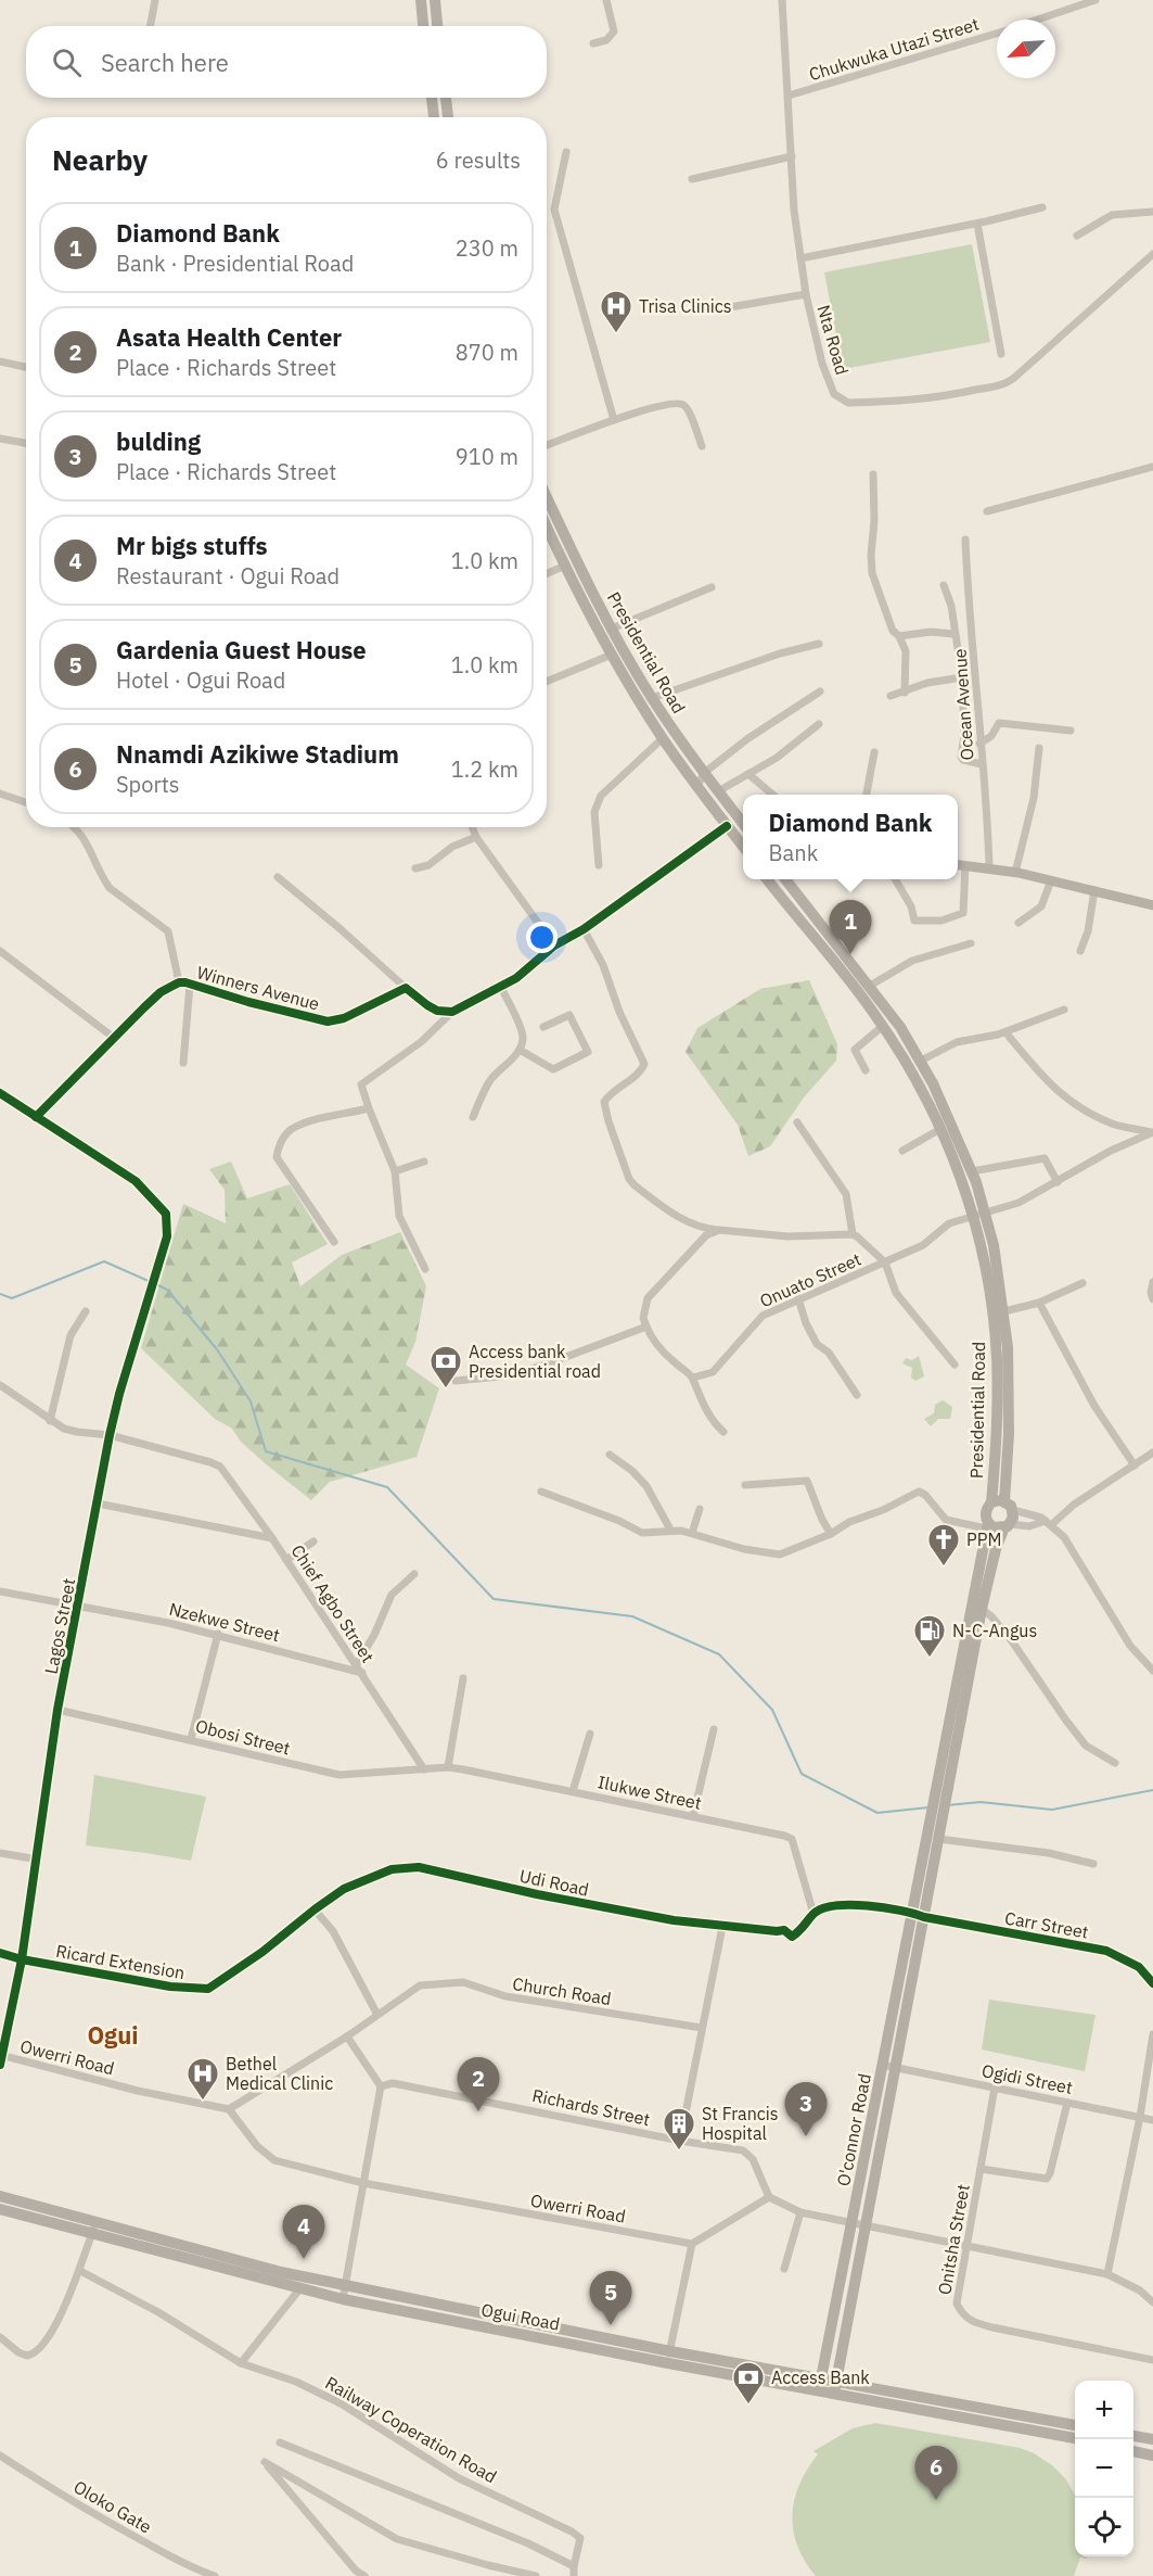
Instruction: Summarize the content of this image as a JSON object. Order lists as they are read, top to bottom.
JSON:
{
  "streets": {
    "main road": ["Presidential Road", "O'connor Road", "Ogui Road"],
    "street": [
      "Chukwuka Utazi Street",
      "Nta Road",
      "Ocean Avenue",
      "Winners Avenue",
      "Onuato Street",
      "Chief Agbo Street",
      "Nzekwe Street",
      "Lagos Street",
      "Obosi Street",
      "Ilukwe Street",
      "Udi Road",
      "Carr Street",
      "Ricard Extension",
      "Church Road",
      "Owerri Road",
      "Ogidi Street",
      "Richards Street",
      "Onitsha Street",
      "Railway Coperation Road",
      "Oloko Gate"
    ]
  },
  "crossings": [
    ["Chukwuka Utazi Street", "Nta Road"],
    ["Presidential Road", "Onuato Street"],
    ["Presidential Road", "Udi Road"],
    ["Presidential Road", "Carr Street"],
    ["Presidential Road", "O'connor Road"],
    ["Winners Avenue", "Lagos Street"],
    ["Chief Agbo Street", "Nzekwe Street"],
    ["Chief Agbo Street", "Lagos Street"],
    ["Chief Agbo Street", "Obosi Street"],
    ["Chief Agbo Street", "Ilukwe Street"],
    ["Nzekwe Street", "Lagos Street"],
    ["Lagos Street", "Obosi Street"],
    ["Lagos Street", "Ricard Extension"],
    ["Lagos Street", "Owerri Road"],
    ["Obosi Street", "Ilukwe Street"],
    ["Ilukwe Street", "Udi Road"],
    ["Udi Road", "Carr Street"],
    ["Udi Road", "Ricard Extension"],
    ["Udi Road", "O'connor Road"],
    ["Carr Street", "O'connor Road"],
    ["Ogidi Street", "O'connor Road"],
    ["Ogidi Street", "Onitsha Street"]
  ],
  "districts": ["Ogui"],
  "places": {
    "hospital": ["Trisa Clinics", "Bethel Medical Clinic"],
    "bank": ["Access bank Presidential road", "Access Bank"],
    "church": ["PPM"],
    "fuel station": ["N-C-Angus"],
    "building": ["St Francis Hospital"]
  },
  "north": "bottom left",
  "page": {
    "search": "Search here",
    "heading": ["Nearby", "6 results"],
    "list": [
      {
        "mark": "1",
        "name": "Diamond Bank",
        "note": "Bank · Presidential Road",
        "value": "230 m"
      },
      {
        "mark": "2",
        "name": "Asata Health Center",
        "note": "Place · Richards Street",
        "value": "870 m"
      },
      {
        "mark": "3",
        "name": "bulding",
        "note": "Place · Richards Street",
        "value": "910 m"
      },
      {
        "mark": "4",
        "name": "Mr bigs stuffs",
        "note": "Restaurant · Ogui Road",
        "value": "1.0 km"
      },
      {
        "mark": "5",
        "name": "Gardenia Guest House",
        "note": "Hotel · Ogui Road",
        "value": "1.0 km"
      },
      {
        "mark": "6",
        "name": "Nnamdi Azikiwe Stadium",
        "note": "Sports",
        "value": "1.2 km"
      }
    ],
    "popup": ["Diamond Bank", "Bank"],
    "pins": [
      "1",
      "2",
      "3",
      "4",
      "5",
      "6"
    ],
    "map_buttons": ["+", "−"]
  }
}
